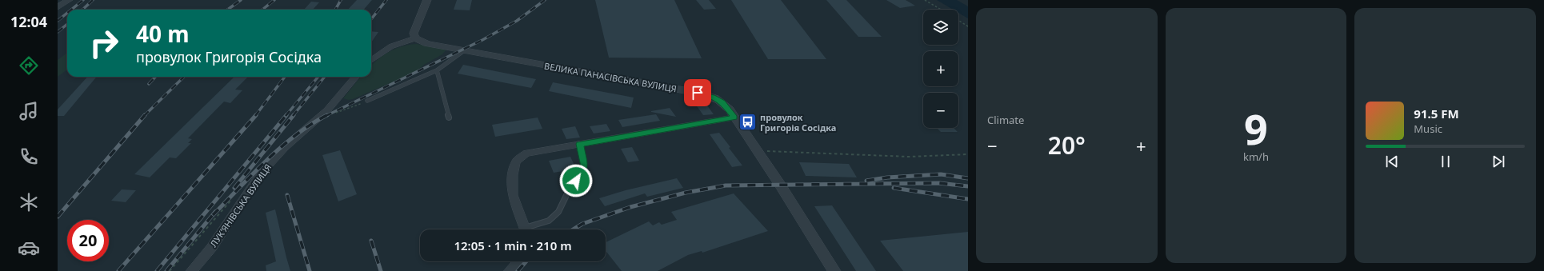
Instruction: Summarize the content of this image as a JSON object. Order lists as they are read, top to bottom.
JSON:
{
  "streets": {
    "street": ["ВЕЛИКА ПАНАСІВСЬКА ВУЛИЦЯ", "ЛУК’ЯНІВСЬКА ВУЛИЦЯ"]
  },
  "places": {
    "bus stop": ["провулок Григорія Сосідка"]
  },
  "page": {
    "tabs": "12:04",
    "tile": [
      "Climate",
      ["9", "km/h"]
    ],
    "map_buttons": ["+", "−"],
    "turn": ["40 m", "провулок Григорія Сосідка"],
    "song": ["91.5 FM", "Music"],
    "heat": ["−", "20°", "+"],
    "limit": "20",
    "trip": "12:05 · 1 min · 210 m"
  }
}
